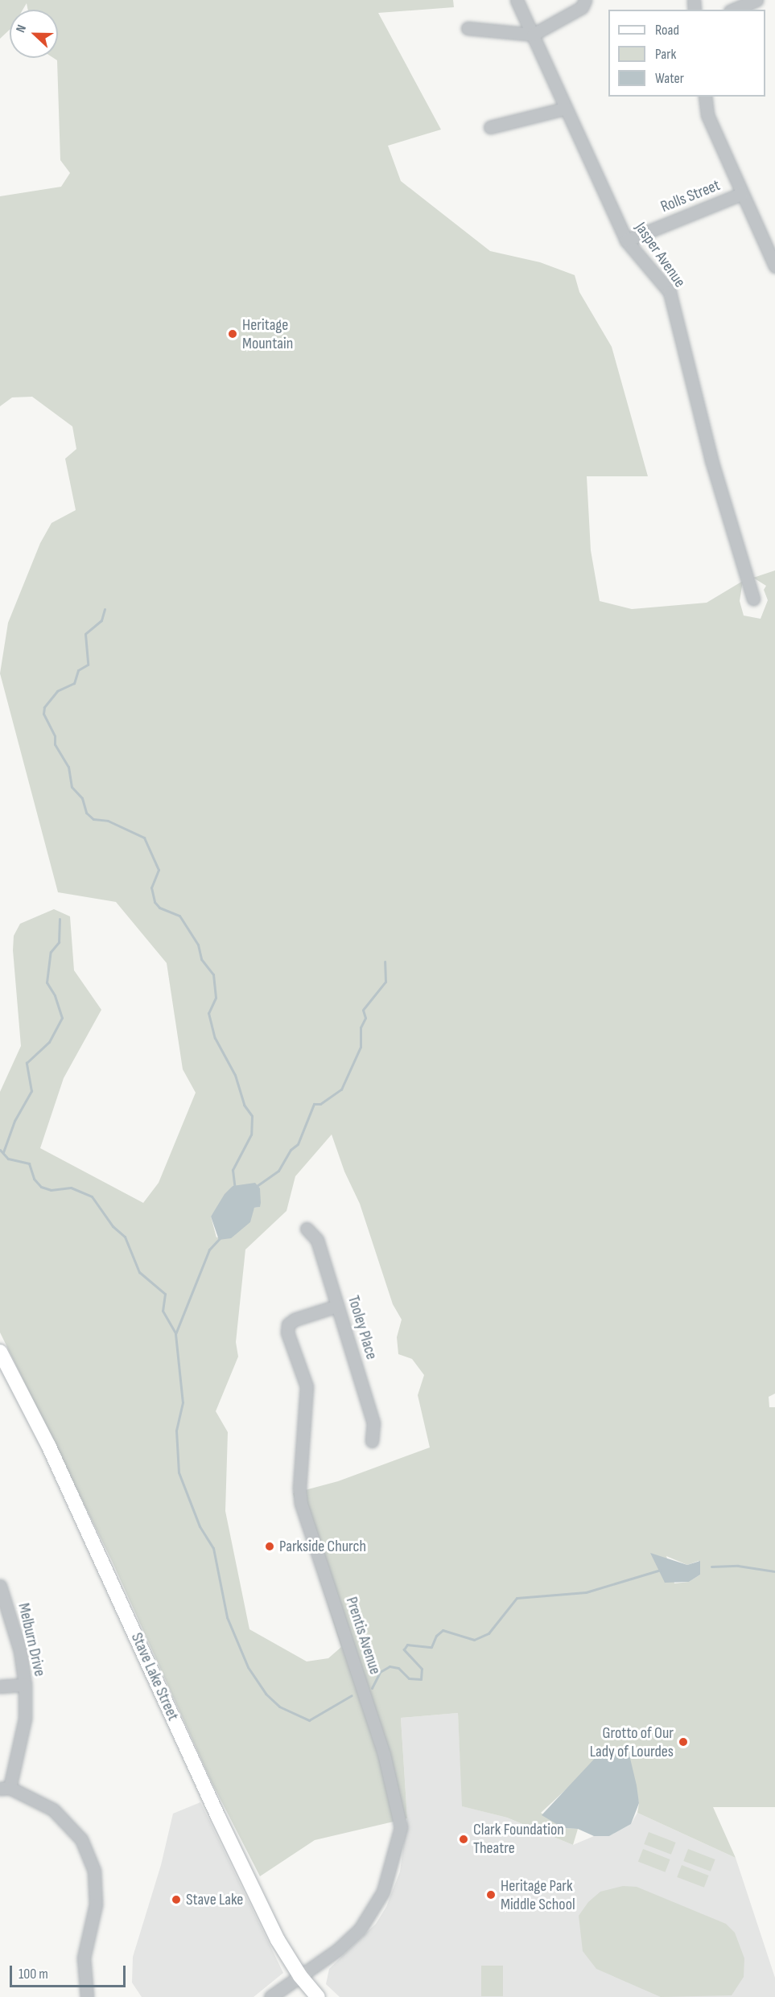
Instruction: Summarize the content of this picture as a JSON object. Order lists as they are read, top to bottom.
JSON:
{
  "streets": {
    "main road": ["Stave Lake Street"],
    "street": [
      "Rolls Street",
      "Jasper Avenue",
      "Tooley Place",
      "Prentis Avenue",
      "Melburn Drive"
    ]
  },
  "crossings": [
    ["Rolls Street", "Jasper Avenue"],
    ["Tooley Place", "Prentis Avenue"],
    ["Prentis Avenue", "Stave Lake Street"]
  ],
  "places": [
    "Heritage Mountain",
    "Parkside Church",
    "Grotto of Our Lady of Lourdes",
    "Clark Foundation Theatre",
    "Heritage Park Middle School",
    "Stave Lake"
  ],
  "legend": ["Road", "Park", "Water"],
  "scale_bar": "100 m",
  "north": "left"
}
